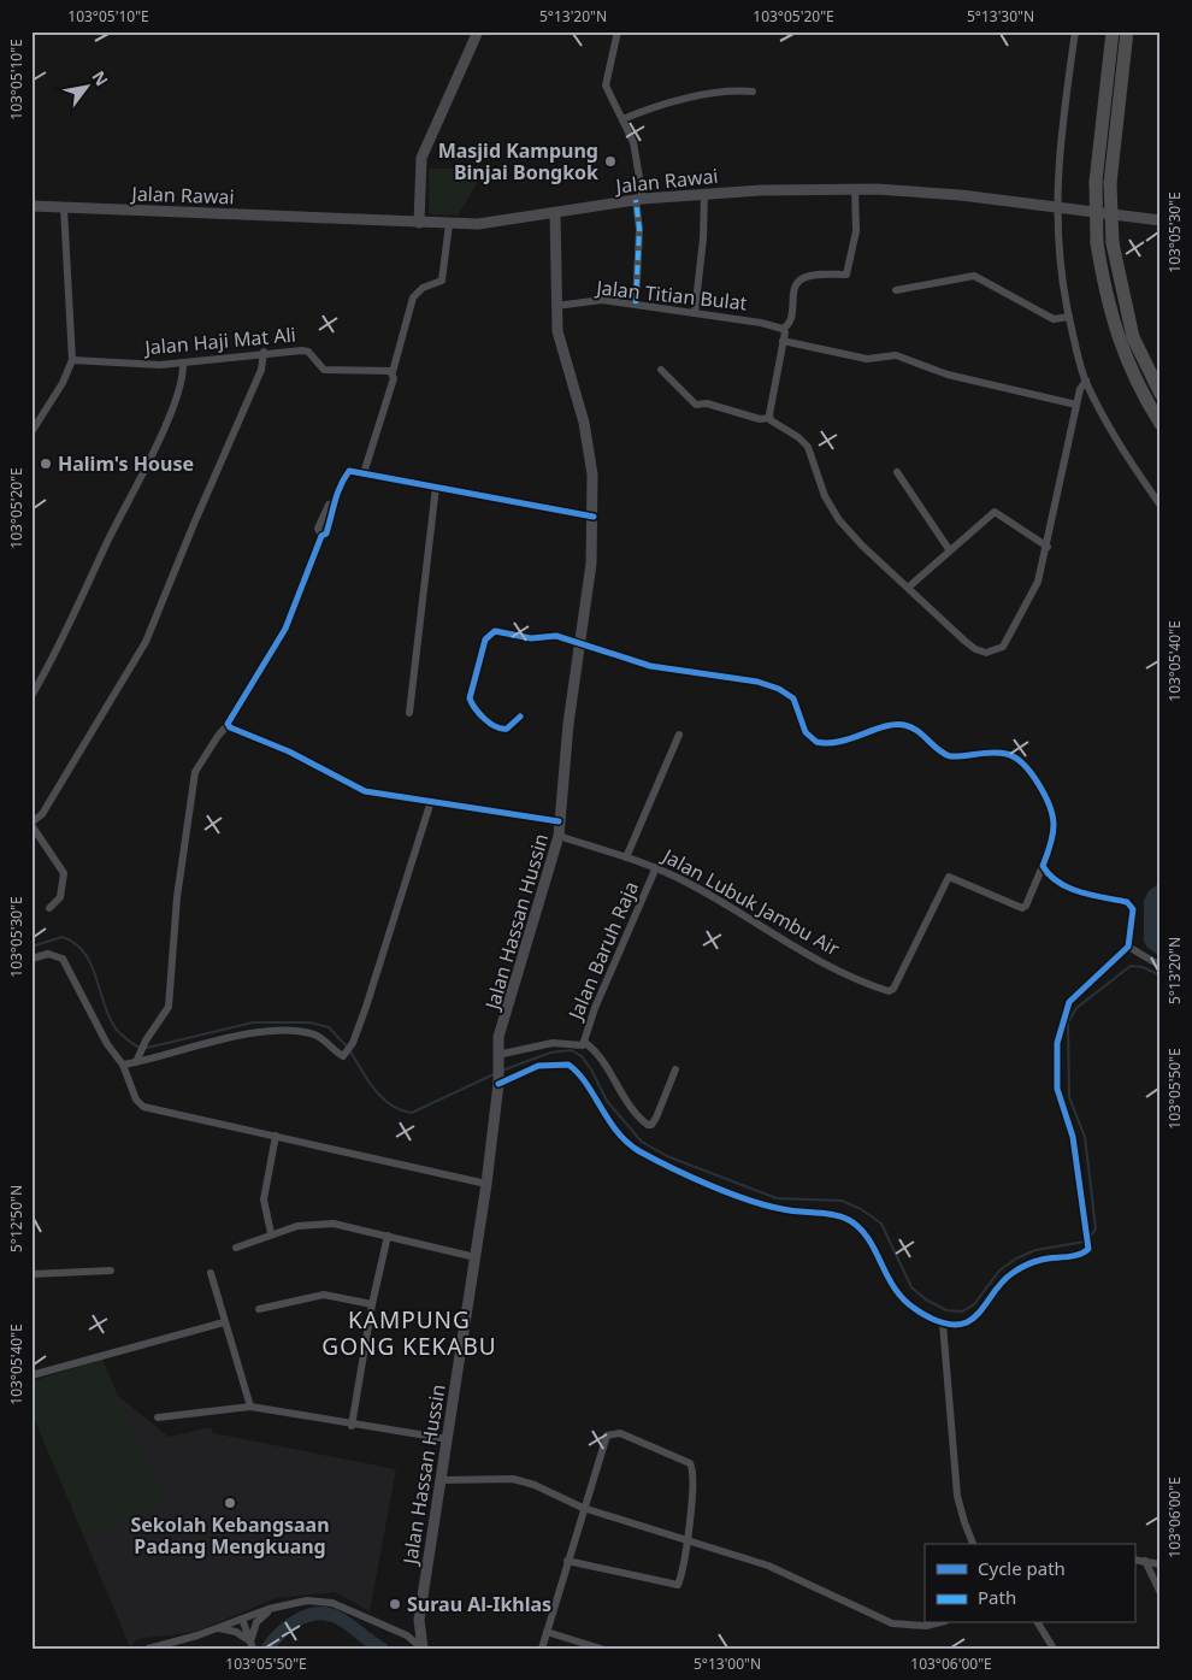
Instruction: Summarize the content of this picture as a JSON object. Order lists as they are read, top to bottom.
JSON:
{
  "streets": {
    "street": [
      "Jalan Rawai",
      "Jalan Titian Bulat",
      "Jalan Haji Mat Ali",
      "Jalan Lubuk Jambu Air",
      "Jalan Hassan Hussin",
      "Jalan Baruh Raja"
    ]
  },
  "crossings": [
    ["Jalan Rawai", "Jalan Hassan Hussin"],
    ["Jalan Titian Bulat", "Jalan Hassan Hussin"],
    ["Jalan Lubuk Jambu Air", "Jalan Hassan Hussin"],
    ["Jalan Lubuk Jambu Air", "Jalan Baruh Raja"]
  ],
  "districts": ["KAMPUNG GONG KEKABU"],
  "places": [
    "Masjid Kampung Binjai Bongkok",
    "Halim's House",
    "Sekolah Kebangsaan Padang Mengkuang",
    "Surau Al-Ikhlas"
  ],
  "legend": ["Cycle path", "Path"],
  "north": "top right",
  "coordinates": [
    "103°05'10\"E",
    "5°13'20\"N",
    "103°05'20\"E",
    "5°13'30\"N",
    "103°05'30\"E",
    "103°05'40\"E",
    "103°05'50\"E",
    "5°12'50\"N",
    "103°06'00\"E",
    "5°13'00\"N"
  ]
}
